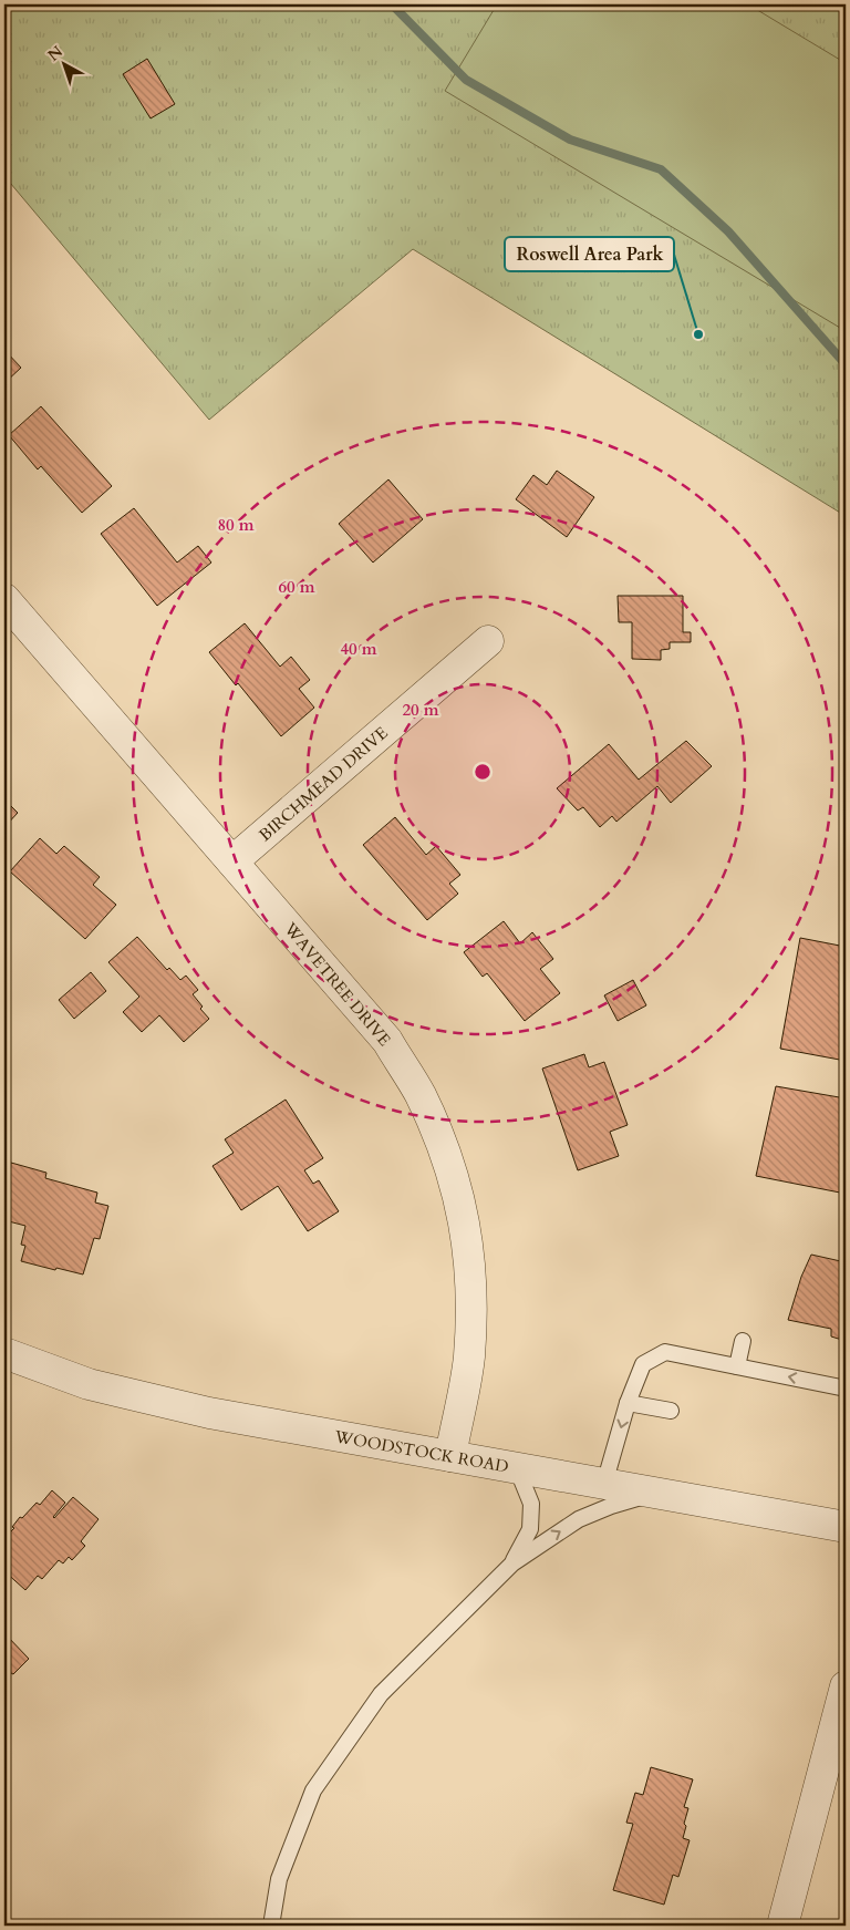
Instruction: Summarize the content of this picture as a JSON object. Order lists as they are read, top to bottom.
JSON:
{
  "streets": {
    "street": ["BIRCHMEAD DRIVE", "WAVETREE DRIVE", "WOODSTOCK ROAD"]
  },
  "crossings": [
    ["BIRCHMEAD DRIVE", "WAVETREE DRIVE"],
    ["WAVETREE DRIVE", "WOODSTOCK ROAD"]
  ],
  "places": ["Roswell Area Park"],
  "north": "top left",
  "rings": [
    "80 m",
    "60 m",
    "40 m",
    "20 m"
  ]
}
